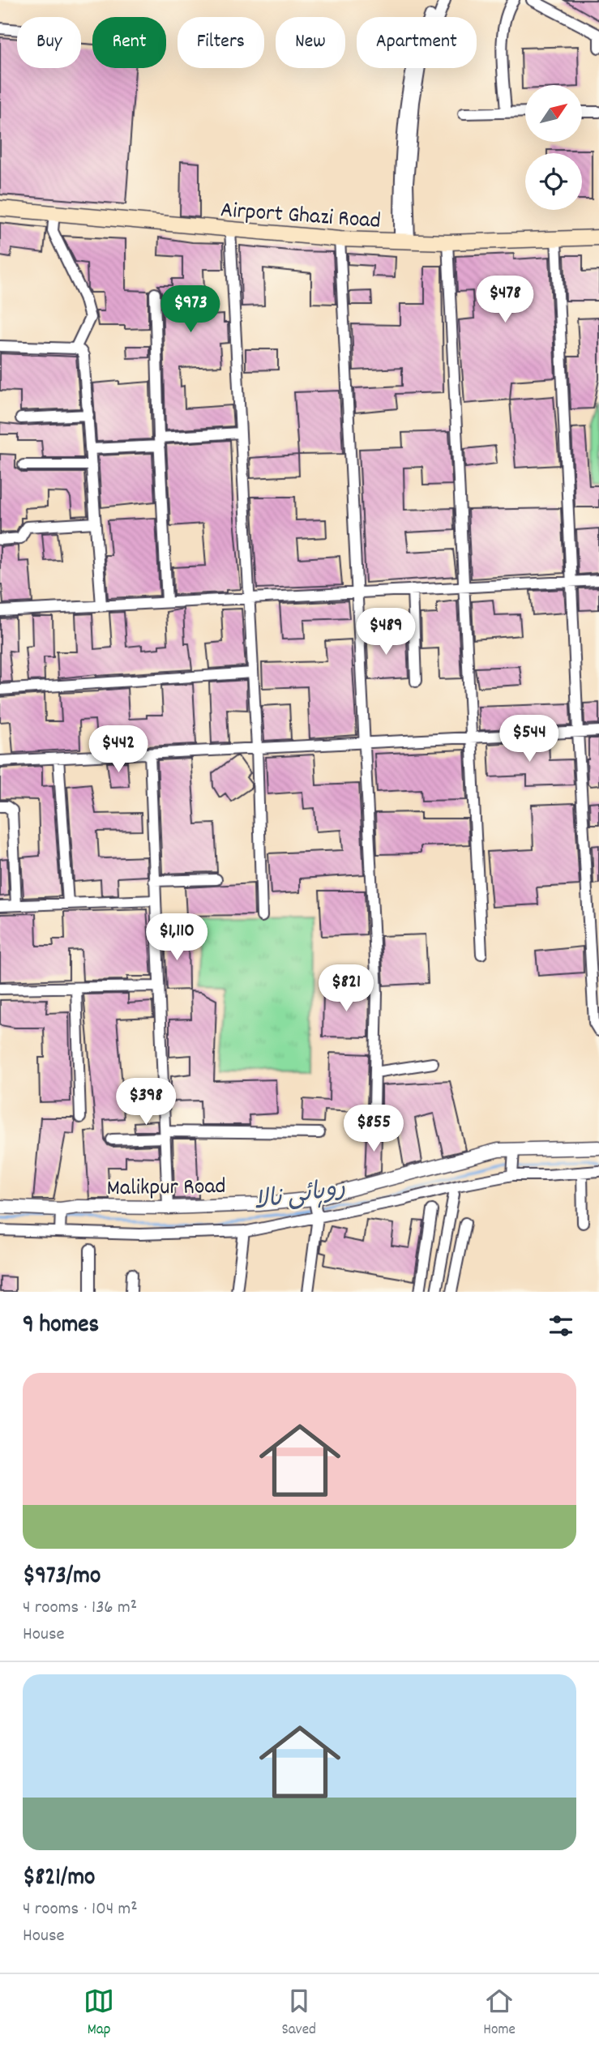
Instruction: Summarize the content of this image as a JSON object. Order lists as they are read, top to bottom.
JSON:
{
  "streets": {
    "main road": ["Airport Ghazi Road"],
    "street": ["Malikpur Road"]
  },
  "water": ["روہائی نالا"],
  "north": "top right",
  "page": {
    "chip": [
      "Buy",
      "Rent",
      "Filters",
      "New",
      "Apartment"
    ],
    "price": [
      "$478",
      "$973",
      "$489",
      "$544",
      "$442",
      "$1,110",
      "$821",
      "$398",
      "$855"
    ],
    "heading": "9 homes",
    "list": [
      {
        "name": "$973/mo",
        "note": "4 rooms · 136 m² · House"
      },
      {
        "name": "$821/mo",
        "note": "4 rooms · 104 m² · House"
      }
    ],
    "tabs": ["Map", "Saved", "Home"]
  }
}
